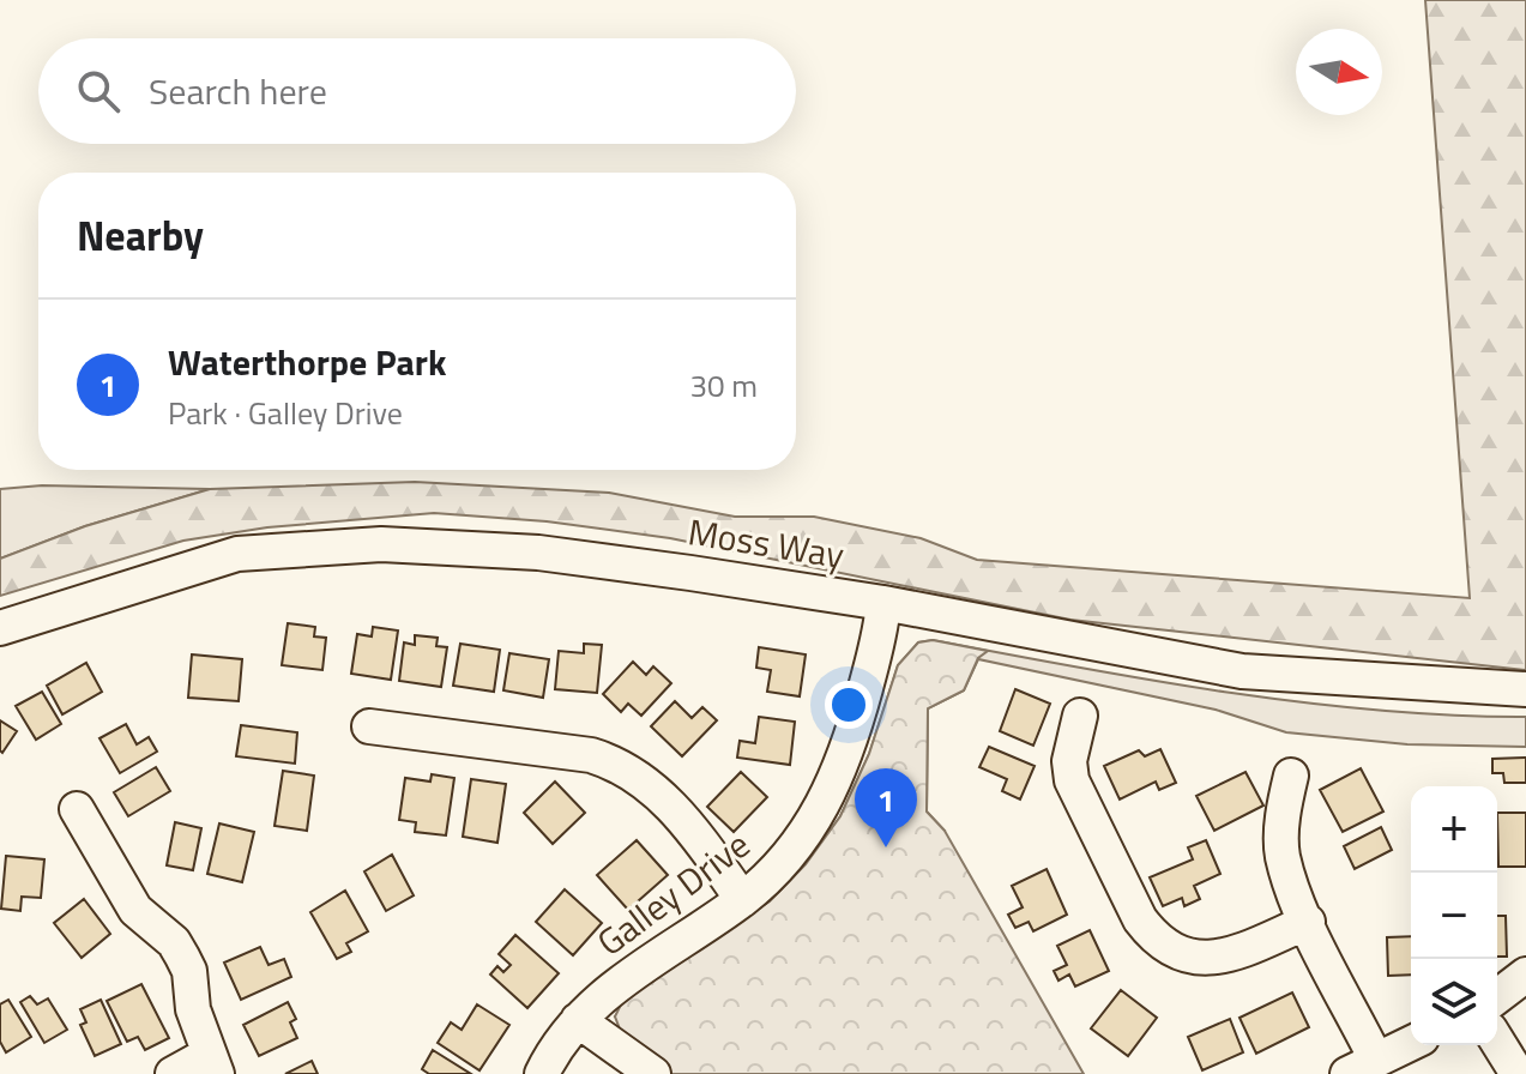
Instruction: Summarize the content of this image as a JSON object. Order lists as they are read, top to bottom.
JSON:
{
  "streets": {
    "street": ["Moss Way", "Galley Drive"]
  },
  "crossings": [
    ["Moss Way", "Galley Drive"]
  ],
  "north": "right",
  "page": {
    "search": "Search here",
    "heading": "Nearby",
    "list": [
      {
        "mark": "1",
        "name": "Waterthorpe Park",
        "note": "Park · Galley Drive",
        "value": "30 m"
      }
    ],
    "pins": "1",
    "map_buttons": ["+", "−"]
  }
}
